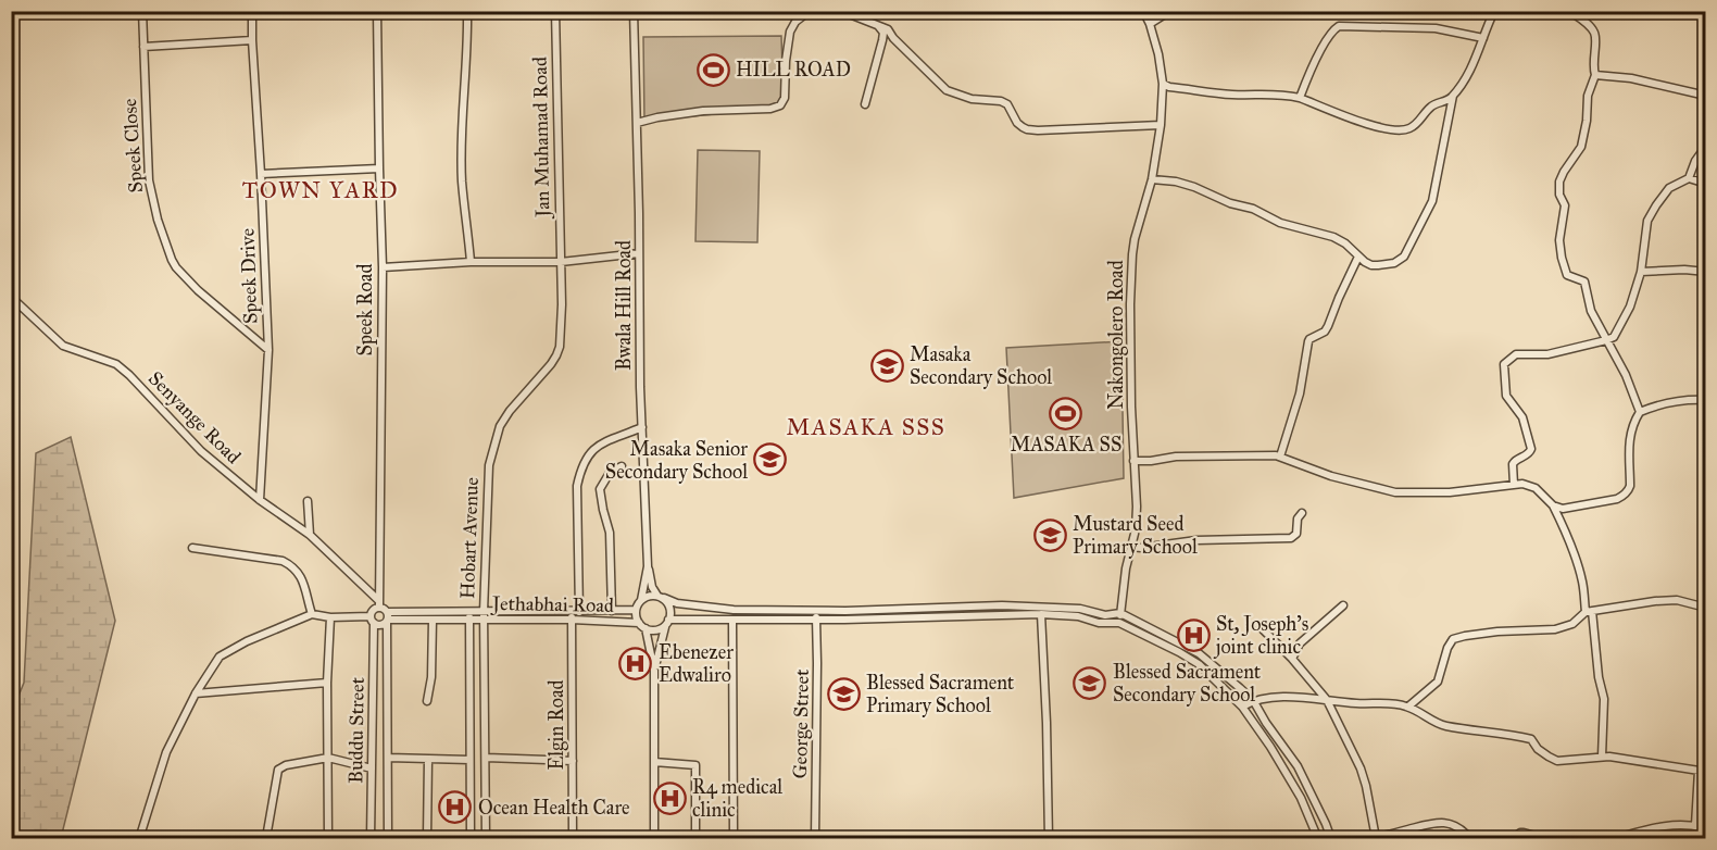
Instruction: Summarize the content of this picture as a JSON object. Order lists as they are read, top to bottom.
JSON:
{
  "streets": {
    "street": [
      "Jan Muhamad Road",
      "Speek Close",
      "Speek Drive",
      "Bwala Hill Road",
      "Speek Road",
      "Nakongolero Road",
      "Senyange Road",
      "Hobart Avenue",
      "Jethabhai Road",
      "George Street",
      "Elgin Road",
      "Buddu Street"
    ]
  },
  "crossings": [
    ["Jan Muhamad Road", "Hobart Avenue"],
    ["Speek Close", "Speek Drive"],
    ["Speek Drive", "Senyange Road"],
    ["Bwala Hill Road", "Jethabhai Road"],
    ["Speek Road", "Senyange Road"],
    ["Senyange Road", "Jethabhai Road"],
    ["Hobart Avenue", "Jethabhai Road"],
    ["Jethabhai Road", "Elgin Road"]
  ],
  "districts": ["TOWN YARD", "MASAKA SSS"],
  "places": {
    "sports": ["HILL ROAD", "MASAKA SS"],
    "school or university": [
      "Masaka Secondary School",
      "Masaka Senior Secondary School",
      "Mustard Seed Primary School",
      "Blessed Sacrament Secondary School",
      "Blessed Sacrament Primary School"
    ],
    "hospital": [
      "St, Joseph's joint clinic",
      "Ebenezer Edwaliro",
      "R4 medical clinic",
      "Ocean Health Care"
    ]
  }
}
